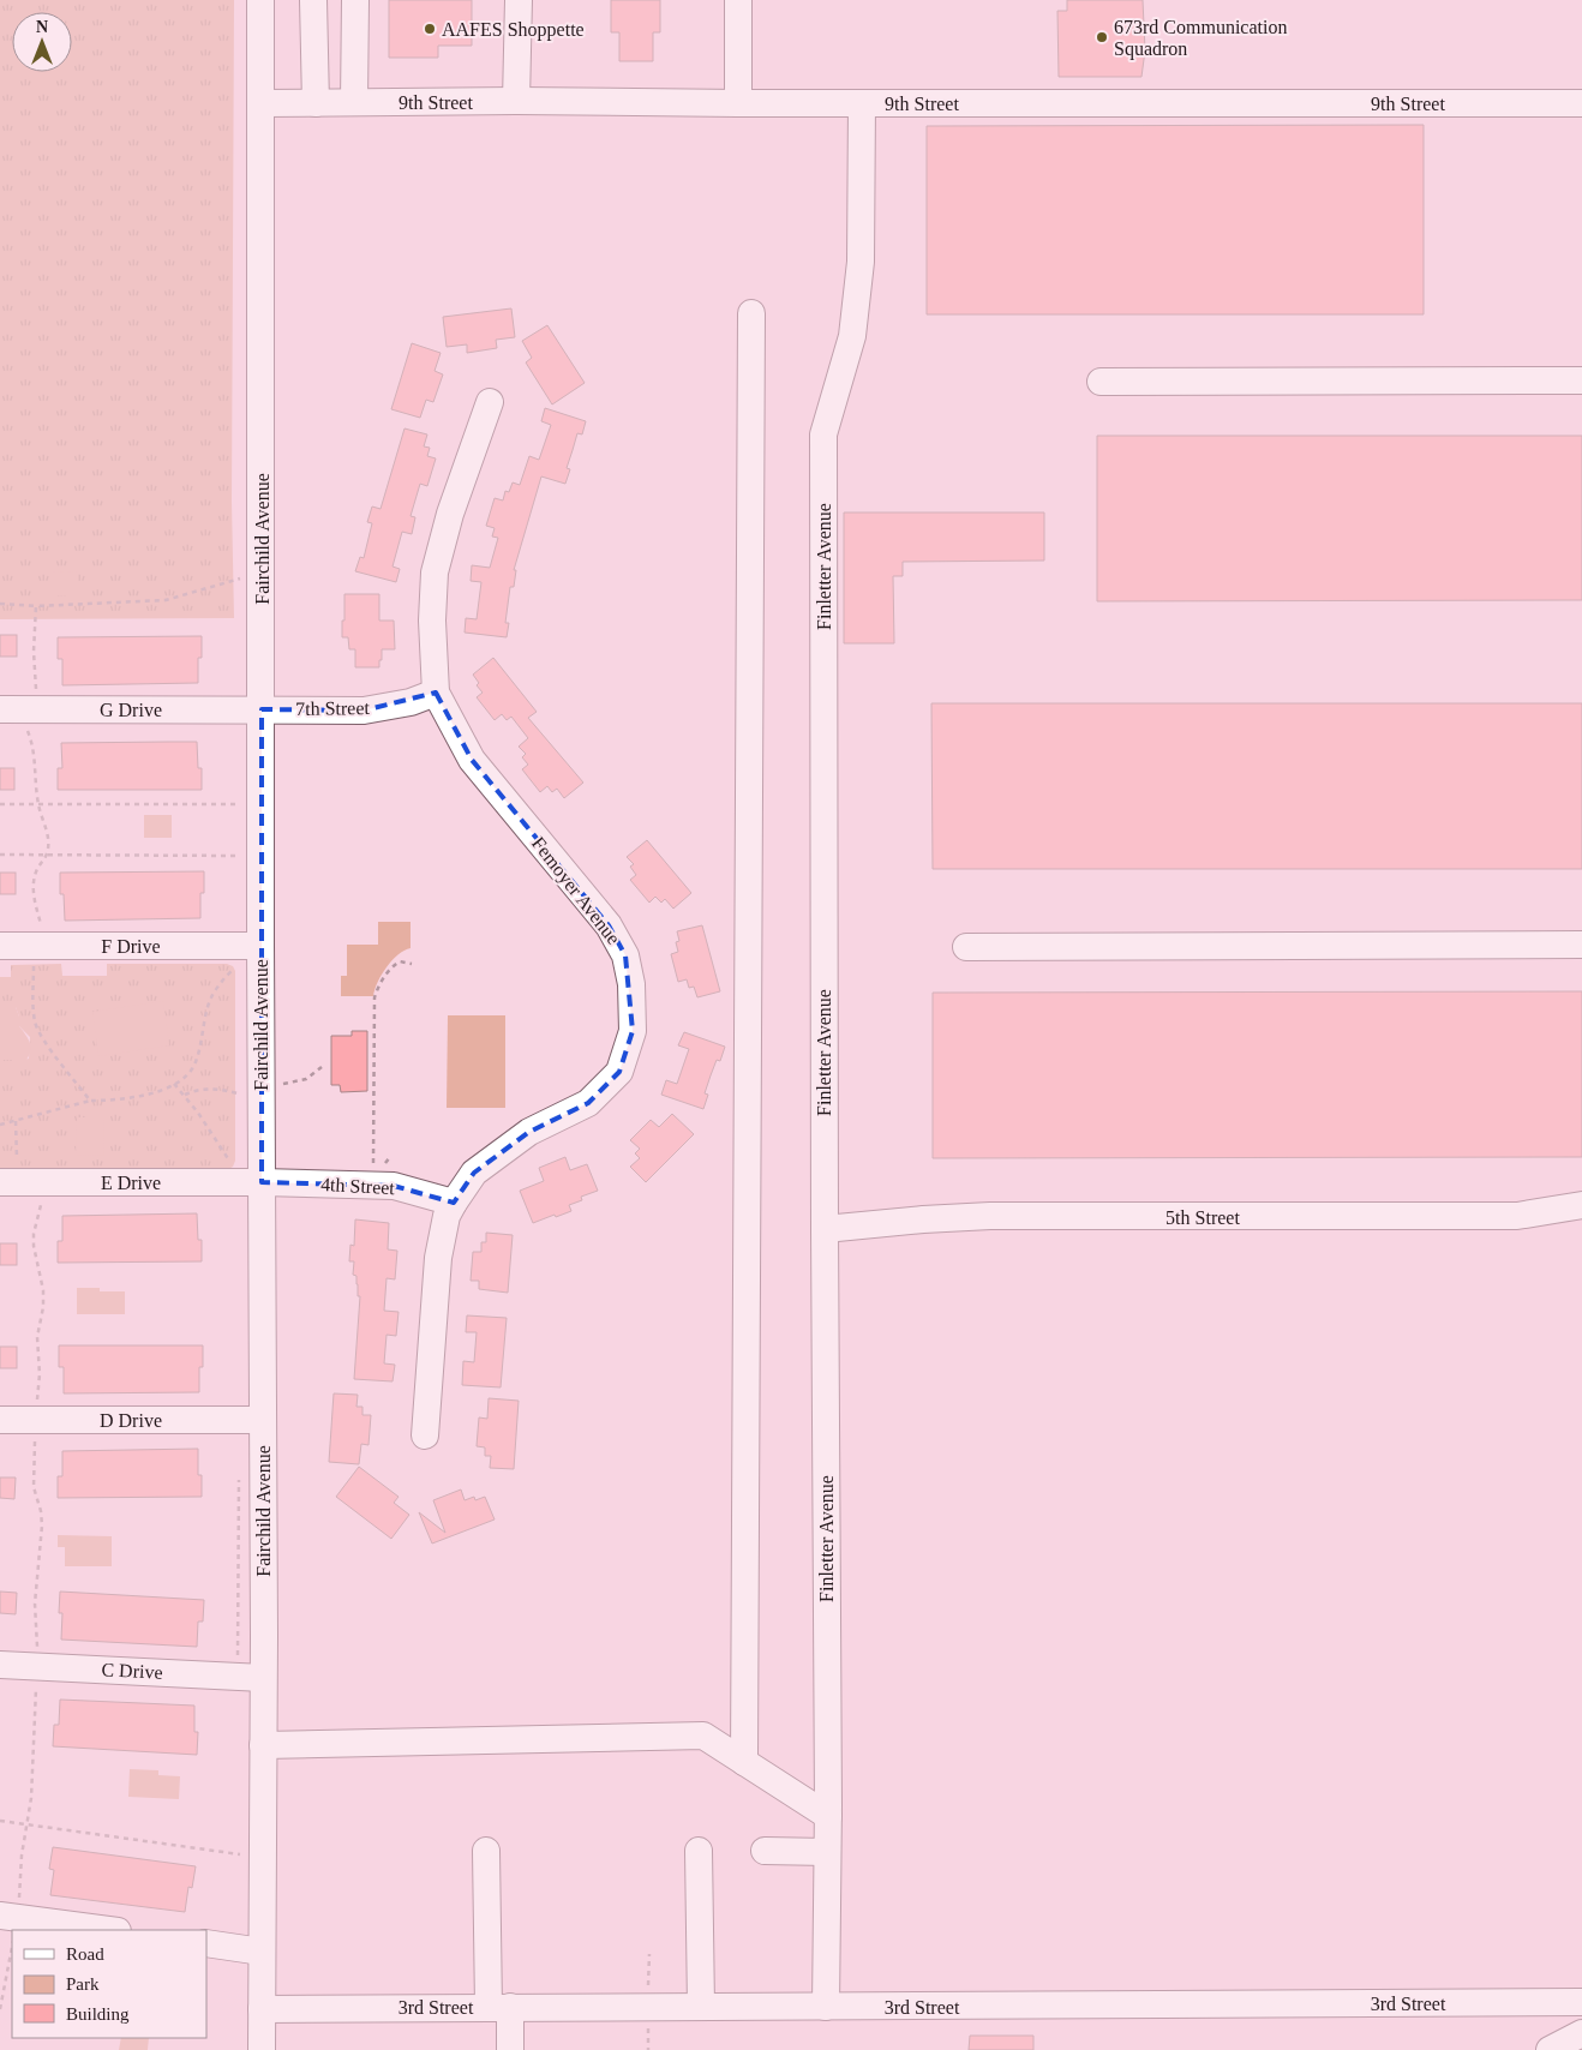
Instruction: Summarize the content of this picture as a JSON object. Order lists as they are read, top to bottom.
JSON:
{
  "streets": {
    "street": [
      "9th Street",
      "Fairchild Avenue",
      "Finletter Avenue",
      "7th Street",
      "G Drive",
      "Femoyer Avenue",
      "F Drive",
      "E Drive",
      "4th Street",
      "5th Street",
      "D Drive",
      "C Drive",
      "3rd Street"
    ]
  },
  "crossings": [
    ["9th Street", "Fairchild Avenue"],
    ["9th Street", "Finletter Avenue"],
    ["Fairchild Avenue", "7th Street"],
    ["Fairchild Avenue", "G Drive"],
    ["Fairchild Avenue", "F Drive"],
    ["Fairchild Avenue", "E Drive"],
    ["Fairchild Avenue", "4th Street"],
    ["Fairchild Avenue", "D Drive"],
    ["Fairchild Avenue", "C Drive"],
    ["Fairchild Avenue", "3rd Street"],
    ["Finletter Avenue", "5th Street"],
    ["Finletter Avenue", "3rd Street"],
    ["7th Street", "G Drive"],
    ["7th Street", "Femoyer Avenue"],
    ["Femoyer Avenue", "4th Street"],
    ["E Drive", "4th Street"]
  ],
  "places": ["AAFES Shoppette", "673rd Communication Squadron"],
  "legend": ["Road", "Park", "Building"],
  "north": "top"
}
